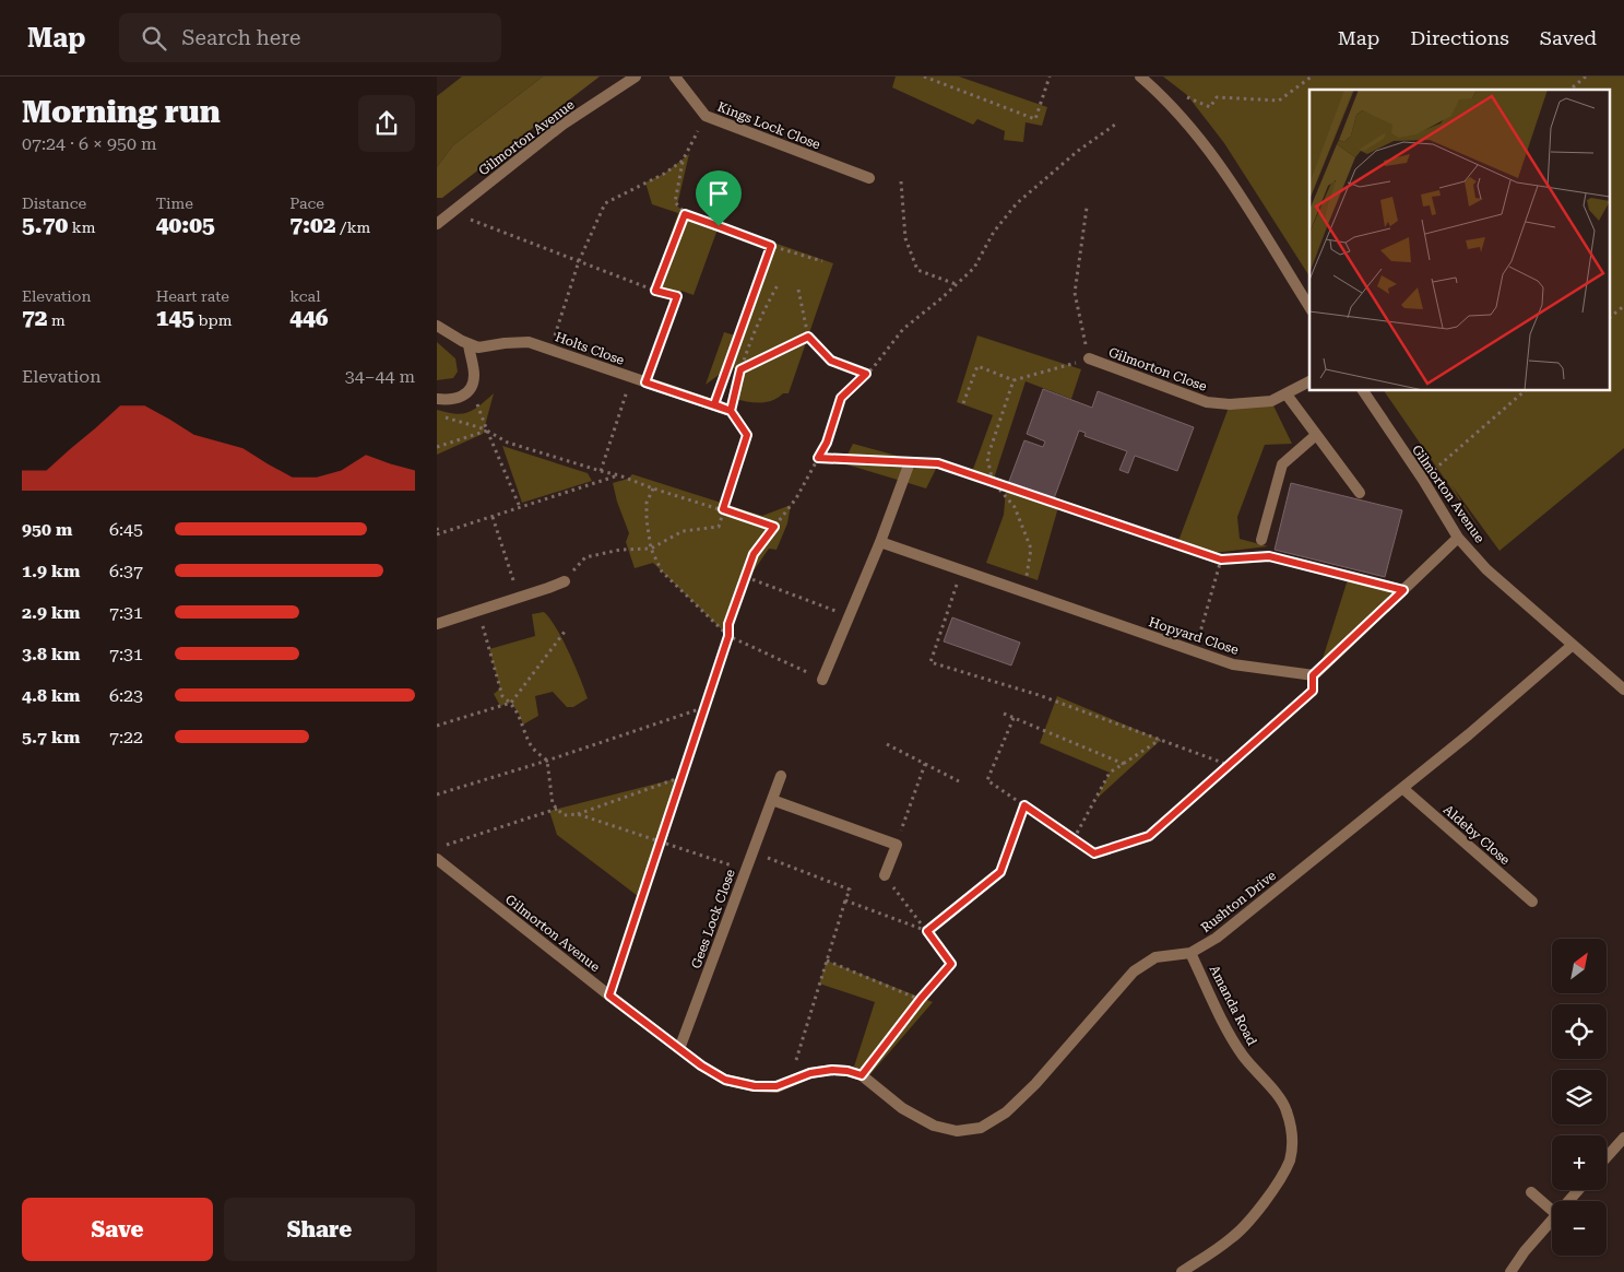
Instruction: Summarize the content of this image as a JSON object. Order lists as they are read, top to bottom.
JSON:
{
  "streets": {
    "street": [
      "Kings Lock Close",
      "Gilmorton Avenue",
      "Holts Close",
      "Gilmorton Close",
      "Hopyard Close",
      "Aldeby Close",
      "Rushton Drive",
      "Gees Lock Close",
      "Amanda Road"
    ]
  },
  "crossings": [
    ["Gilmorton Avenue", "Rushton Drive"],
    ["Gilmorton Avenue", "Gees Lock Close"],
    ["Aldeby Close", "Rushton Drive"],
    ["Rushton Drive", "Amanda Road"]
  ],
  "north": "top right",
  "page": {
    "header": "Map",
    "search": "Search here",
    "nav": ["Map", "Directions", "Saved"],
    "heading": ["Morning run", "07:24 · 6 × 950 m"],
    "stats": [
      ["Distance", "5.70 km"],
      ["Time", "40:05"],
      ["Pace", "7:02 /km"],
      ["Elevation", "72 m"],
      ["Heart rate", "145 bpm"],
      ["kcal", "446"]
    ],
    "chart": ["Elevation", "34–44 m"],
    "list": [
      {
        "name": "950 m",
        "note": "6:45"
      },
      {
        "name": "1.9 km",
        "note": "6:37"
      },
      {
        "name": "2.9 km",
        "note": "7:31"
      },
      {
        "name": "3.8 km",
        "note": "7:31"
      },
      {
        "name": "4.8 km",
        "note": "6:23"
      },
      {
        "name": "5.7 km",
        "note": "7:22"
      }
    ],
    "map_buttons": ["+", "−"],
    "buttons": ["Save", "Share"]
  }
}
